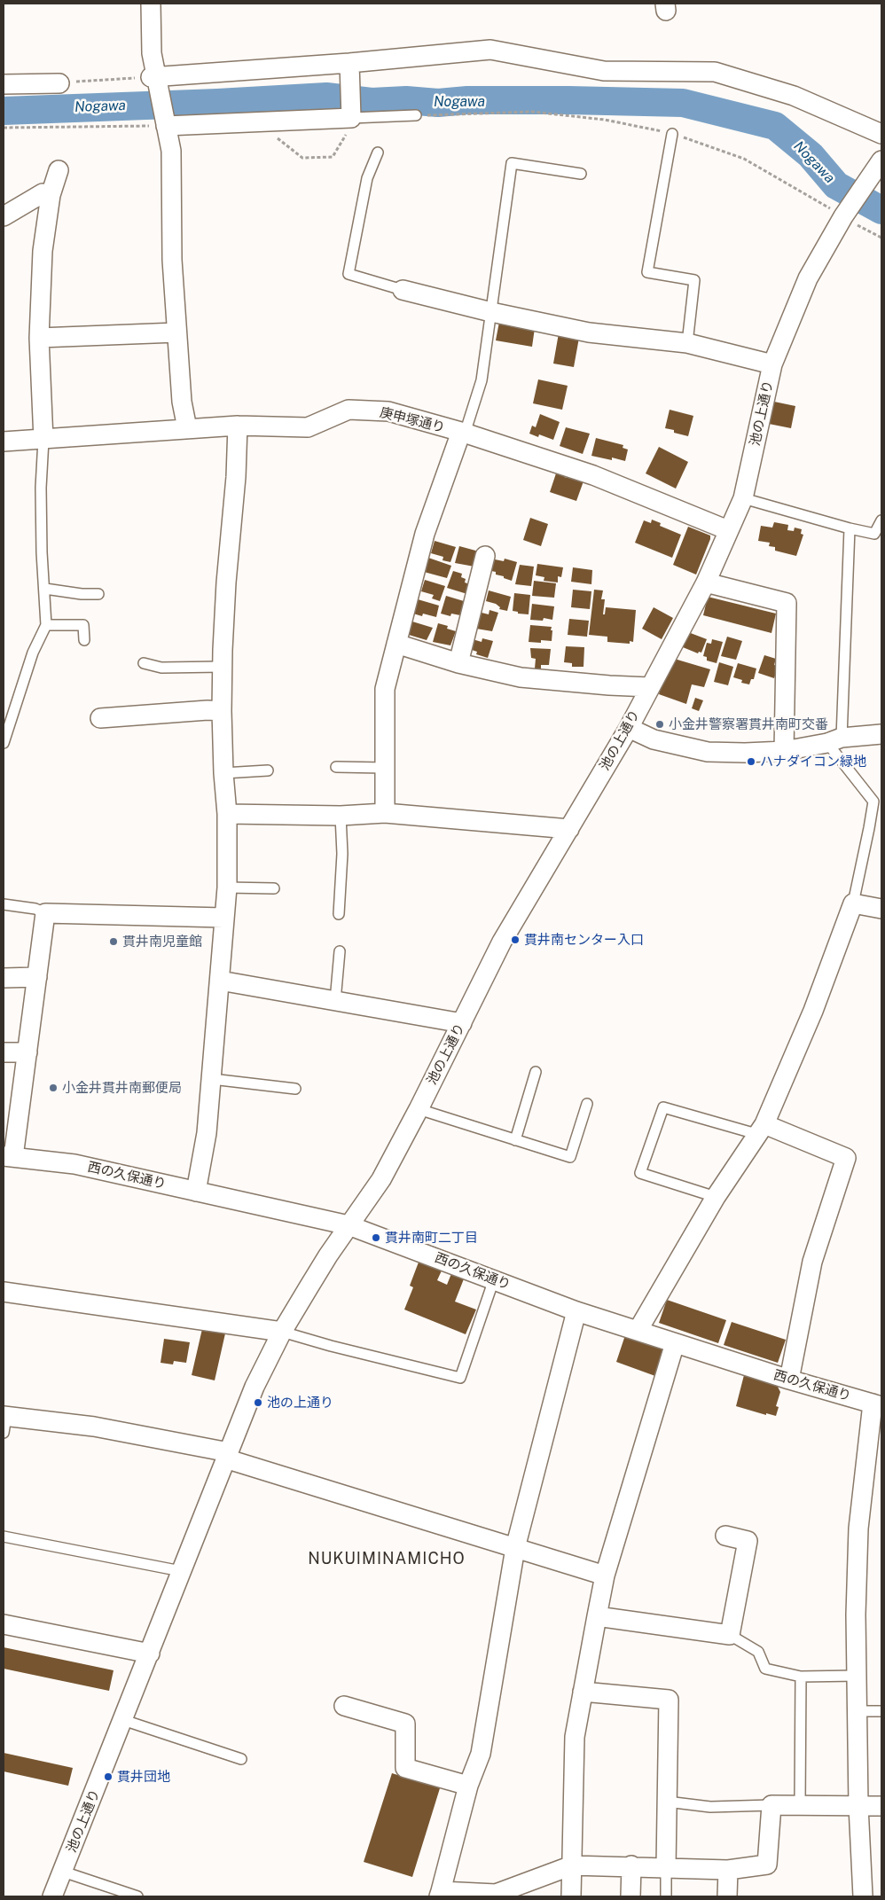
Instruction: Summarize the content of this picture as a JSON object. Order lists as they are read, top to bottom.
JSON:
{
  "streets": {
    "street": ["池の上通り", "庚申塚通り", "西の久保通り"]
  },
  "crossings": [
    ["池の上通り", "庚申塚通り"],
    ["池の上通り", "西の久保通り"]
  ],
  "districts": ["NUKUIMINAMICHO"],
  "water": ["Nogawa"],
  "places": [
    "小金井警察署貫井南町交番",
    "ハナダイコン緑地",
    "貫井南センター入口",
    "貫井南児童館",
    "小金井貫井南郵便局",
    "貫井南町二丁目",
    "池の上通り",
    "貫井団地"
  ]
}
